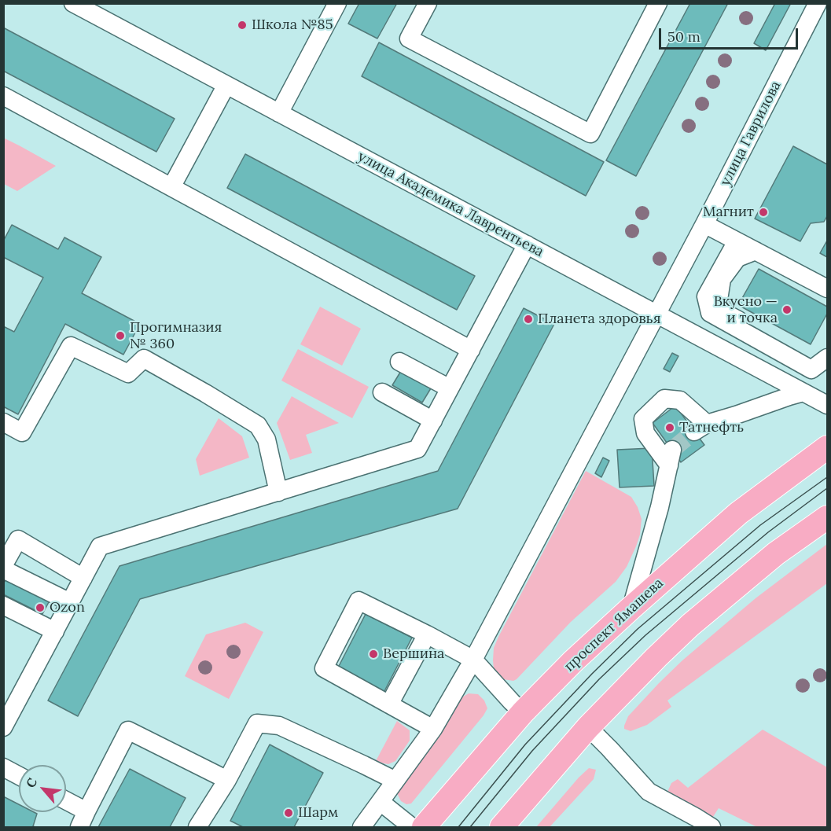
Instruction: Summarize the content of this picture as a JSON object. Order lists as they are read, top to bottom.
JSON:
{
  "streets": {
    "main road": ["проспект Ямашева"],
    "street": ["улица Гаврилова", "улица Академика Лаврентьева"]
  },
  "crossings": [
    ["улица Гаврилова", "улица Академика Лаврентьева"]
  ],
  "places": [
    "Школа №85",
    "Магнит",
    "Вкусно — и точка",
    "Планета здоровья",
    "Прогимназия № 360",
    "Татнефть",
    "Ozon",
    "Вершина",
    "Шарм"
  ],
  "scale_bar": "50 m",
  "north": "top left"
}
